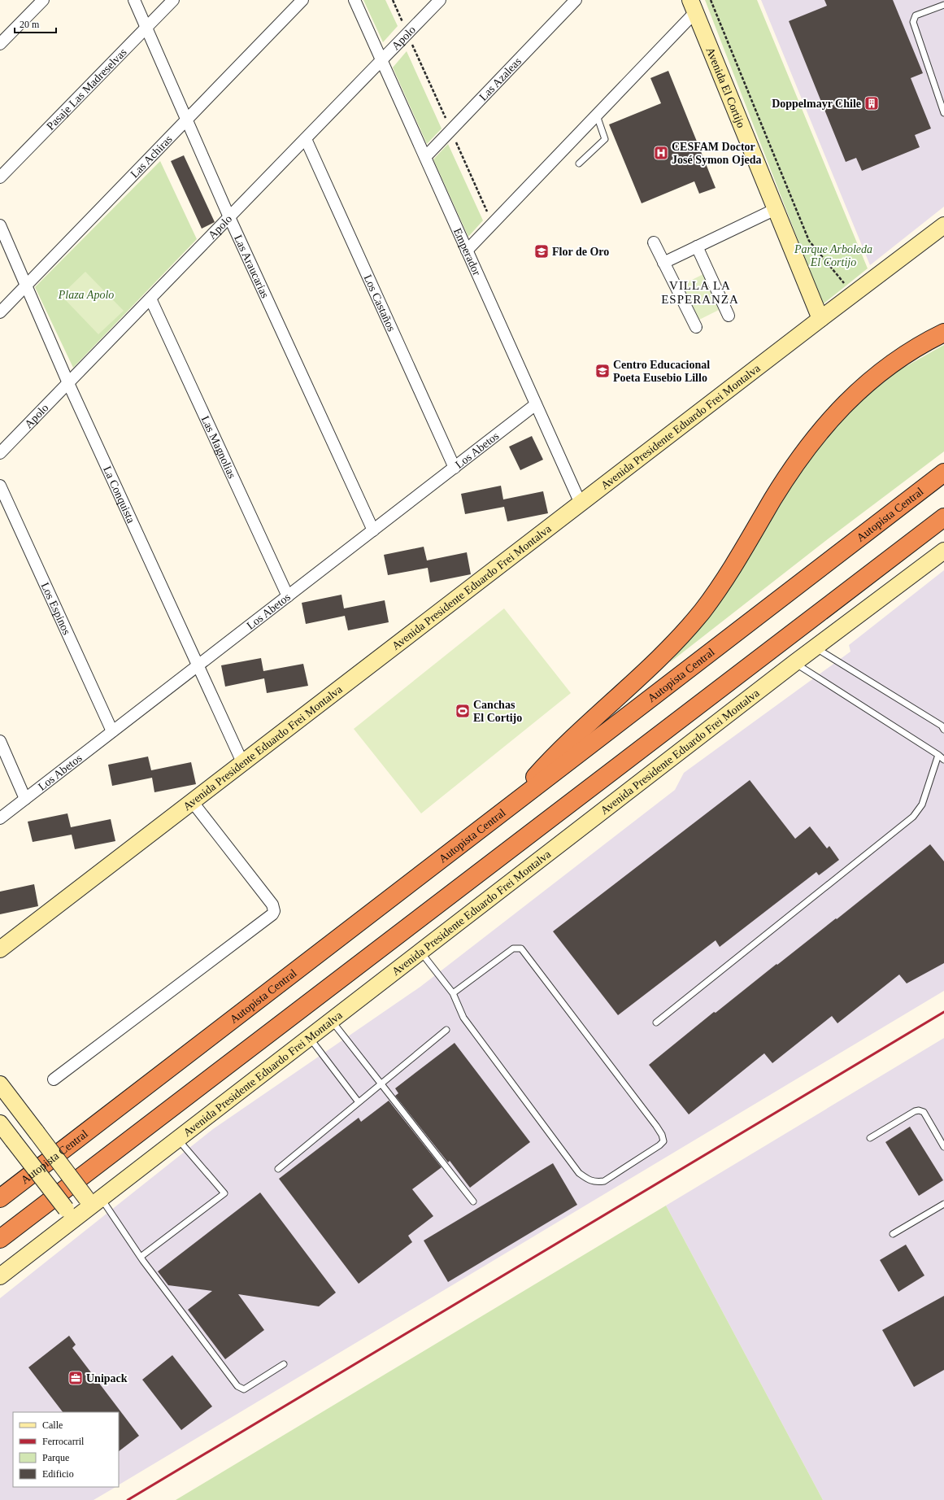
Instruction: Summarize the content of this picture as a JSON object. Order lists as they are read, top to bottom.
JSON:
{
  "streets": {
    "highway": ["Autopista Central"],
    "main road": ["Avenida El Cortijo", "Avenida Presidente Eduardo Frei Montalva"],
    "street": [
      "Apolo",
      "Las Azaleas",
      "Pasaje Las Madreselvas",
      "Las Achiras",
      "Emperador",
      "Las Araucarias",
      "Los Castaños",
      "Las Magnolias",
      "Los Abetos",
      "La Conquista",
      "Los Espinos"
    ]
  },
  "crossings": [
    ["Apolo", "Emperador"],
    ["Apolo", "Las Araucarias"],
    ["Apolo", "Los Castaños"],
    ["Apolo", "Las Magnolias"],
    ["Apolo", "La Conquista"],
    ["Las Azaleas", "Emperador"],
    ["Avenida El Cortijo", "Avenida Presidente Eduardo Frei Montalva"],
    ["Pasaje Las Madreselvas", "Las Araucarias"],
    ["Las Achiras", "Las Araucarias"],
    ["Las Achiras", "La Conquista"],
    ["Emperador", "Avenida Presidente Eduardo Frei Montalva"],
    ["Emperador", "Los Abetos"],
    ["Las Araucarias", "Los Abetos"],
    ["Los Castaños", "Los Abetos"],
    ["Avenida Presidente Eduardo Frei Montalva", "La Conquista"],
    ["Las Magnolias", "Los Abetos"],
    ["Los Abetos", "La Conquista"],
    ["Los Abetos", "Los Espinos"]
  ],
  "districts": ["VILLA LA ESPERANZA"],
  "parks": ["Parque Arboleda El Cortijo", "Plaza Apolo"],
  "places": {
    "building": ["Doppelmayr Chile"],
    "hospital": ["CESFAM Doctor José Symon Ojeda"],
    "school or university": ["Flor de Oro", "Centro Educacional Poeta Eusebio Lillo"],
    "sports": ["Canchas El Cortijo"],
    "office": ["Unipack"]
  },
  "legend": [
    "Calle",
    "Ferrocarril",
    "Parque",
    "Edificio"
  ],
  "scale_bar": "20 m"
}
